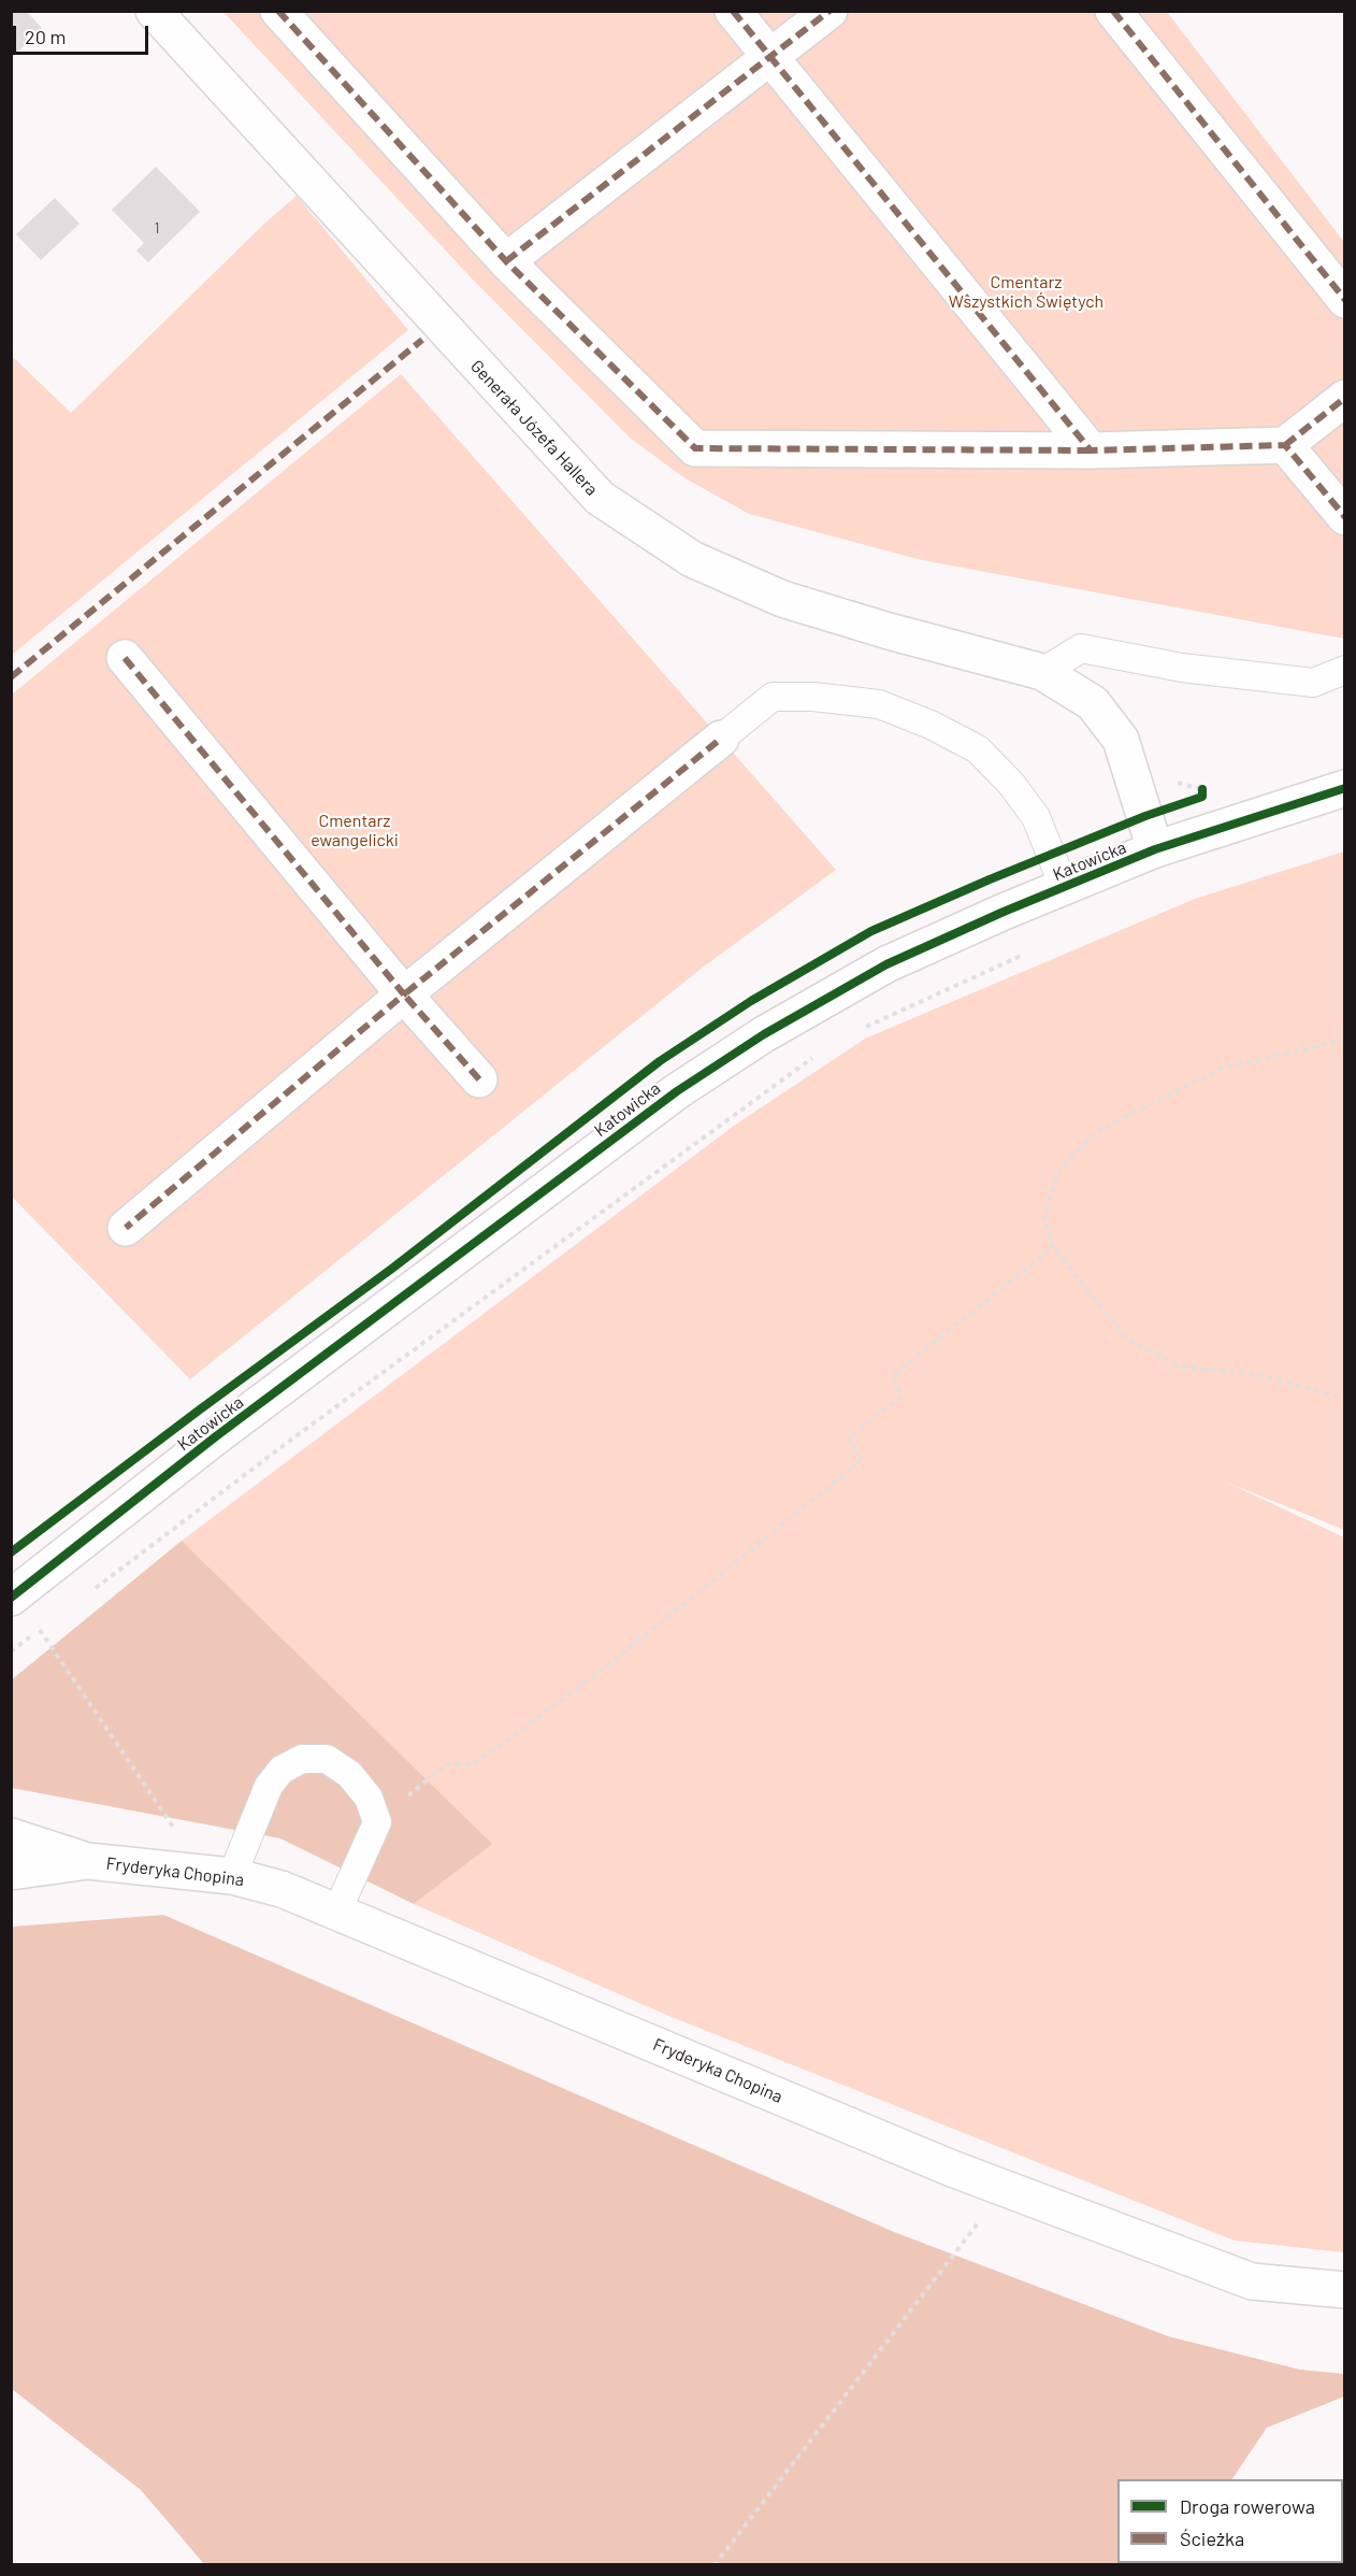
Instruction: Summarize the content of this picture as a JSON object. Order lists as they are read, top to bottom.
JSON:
{
  "streets": {
    "street": ["Generała Józefa Hallera", "Katowicka", "Fryderyka Chopina"]
  },
  "crossings": [
    ["Generała Józefa Hallera", "Katowicka"]
  ],
  "parks": ["Cmentarz Wszystkich Świętych", "Cmentarz ewangelicki"],
  "house_numbers": ["1"],
  "legend": ["Droga rowerowa", "Ścieżka"],
  "scale_bar": "20 m"
}
